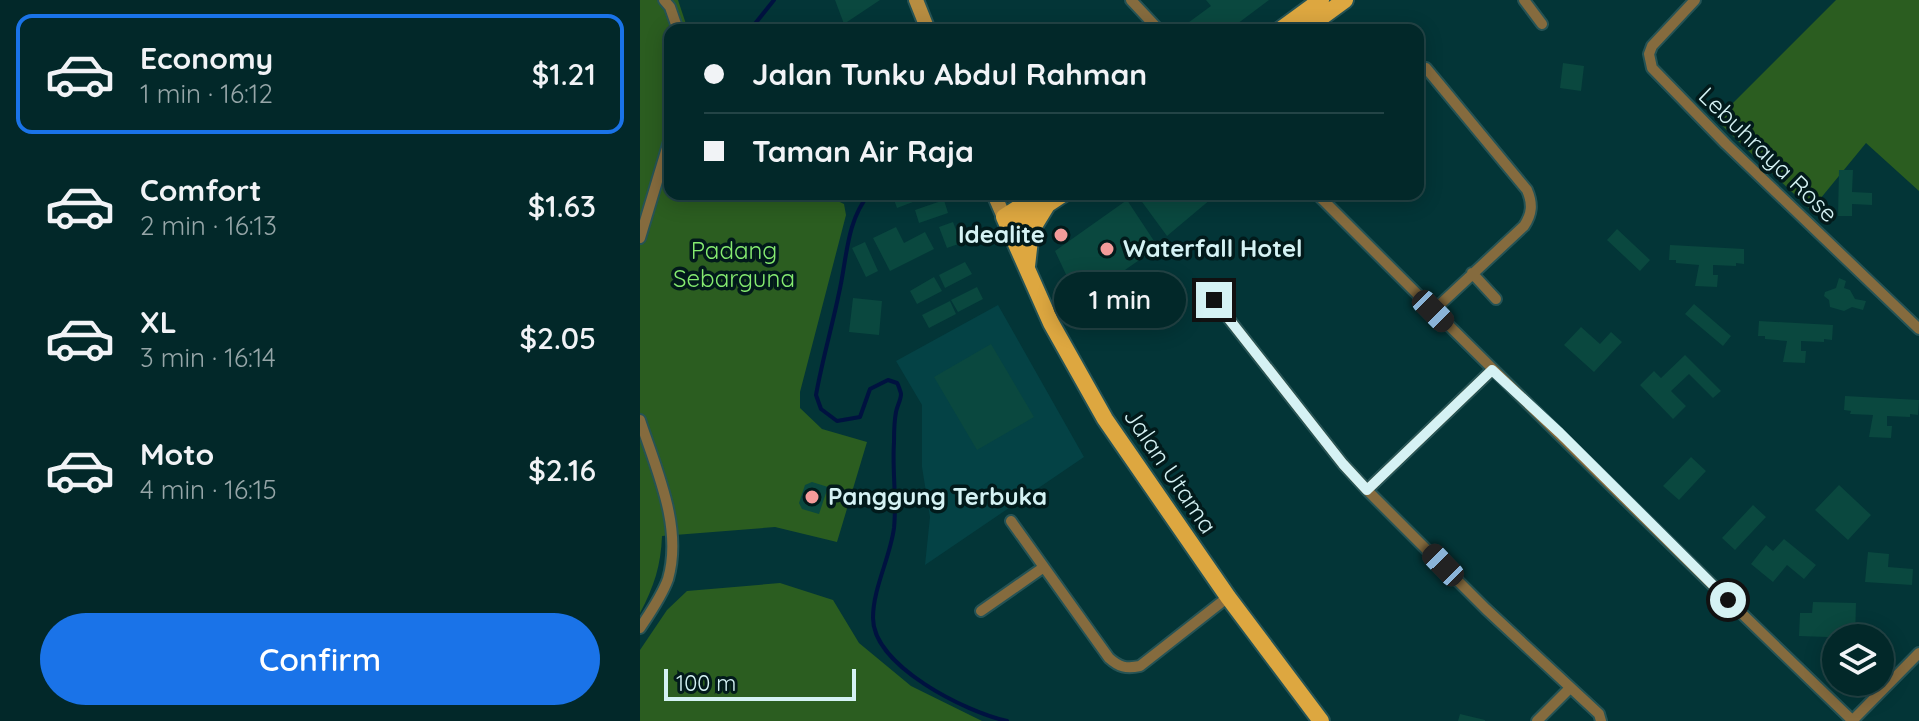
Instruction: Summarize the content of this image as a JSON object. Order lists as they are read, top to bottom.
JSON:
{
  "streets": {
    "main road": ["Jalan Utama"],
    "street": ["Lebuhraya Rose"]
  },
  "parks": ["Padang Sebarguna"],
  "places": ["Idealite", "Waterfall Hotel", "Panggung Terbuka"],
  "scale_bar": "100 m",
  "page": {
    "list": [
      {
        "name": "Economy",
        "note": "1 min · 16:12",
        "value": "$1.21"
      },
      {
        "name": "Comfort",
        "note": "2 min · 16:13",
        "value": "$1.63"
      },
      {
        "name": "XL",
        "note": "3 min · 16:14",
        "value": "$2.05"
      },
      {
        "name": "Moto",
        "note": "4 min · 16:15",
        "value": "$2.16"
      }
    ],
    "banner": ["Jalan Tunku Abdul Rahman", "Taman Air Raja"],
    "bubble": "1 min",
    "buttons": "Confirm",
    "scale": "100 m"
  }
}
